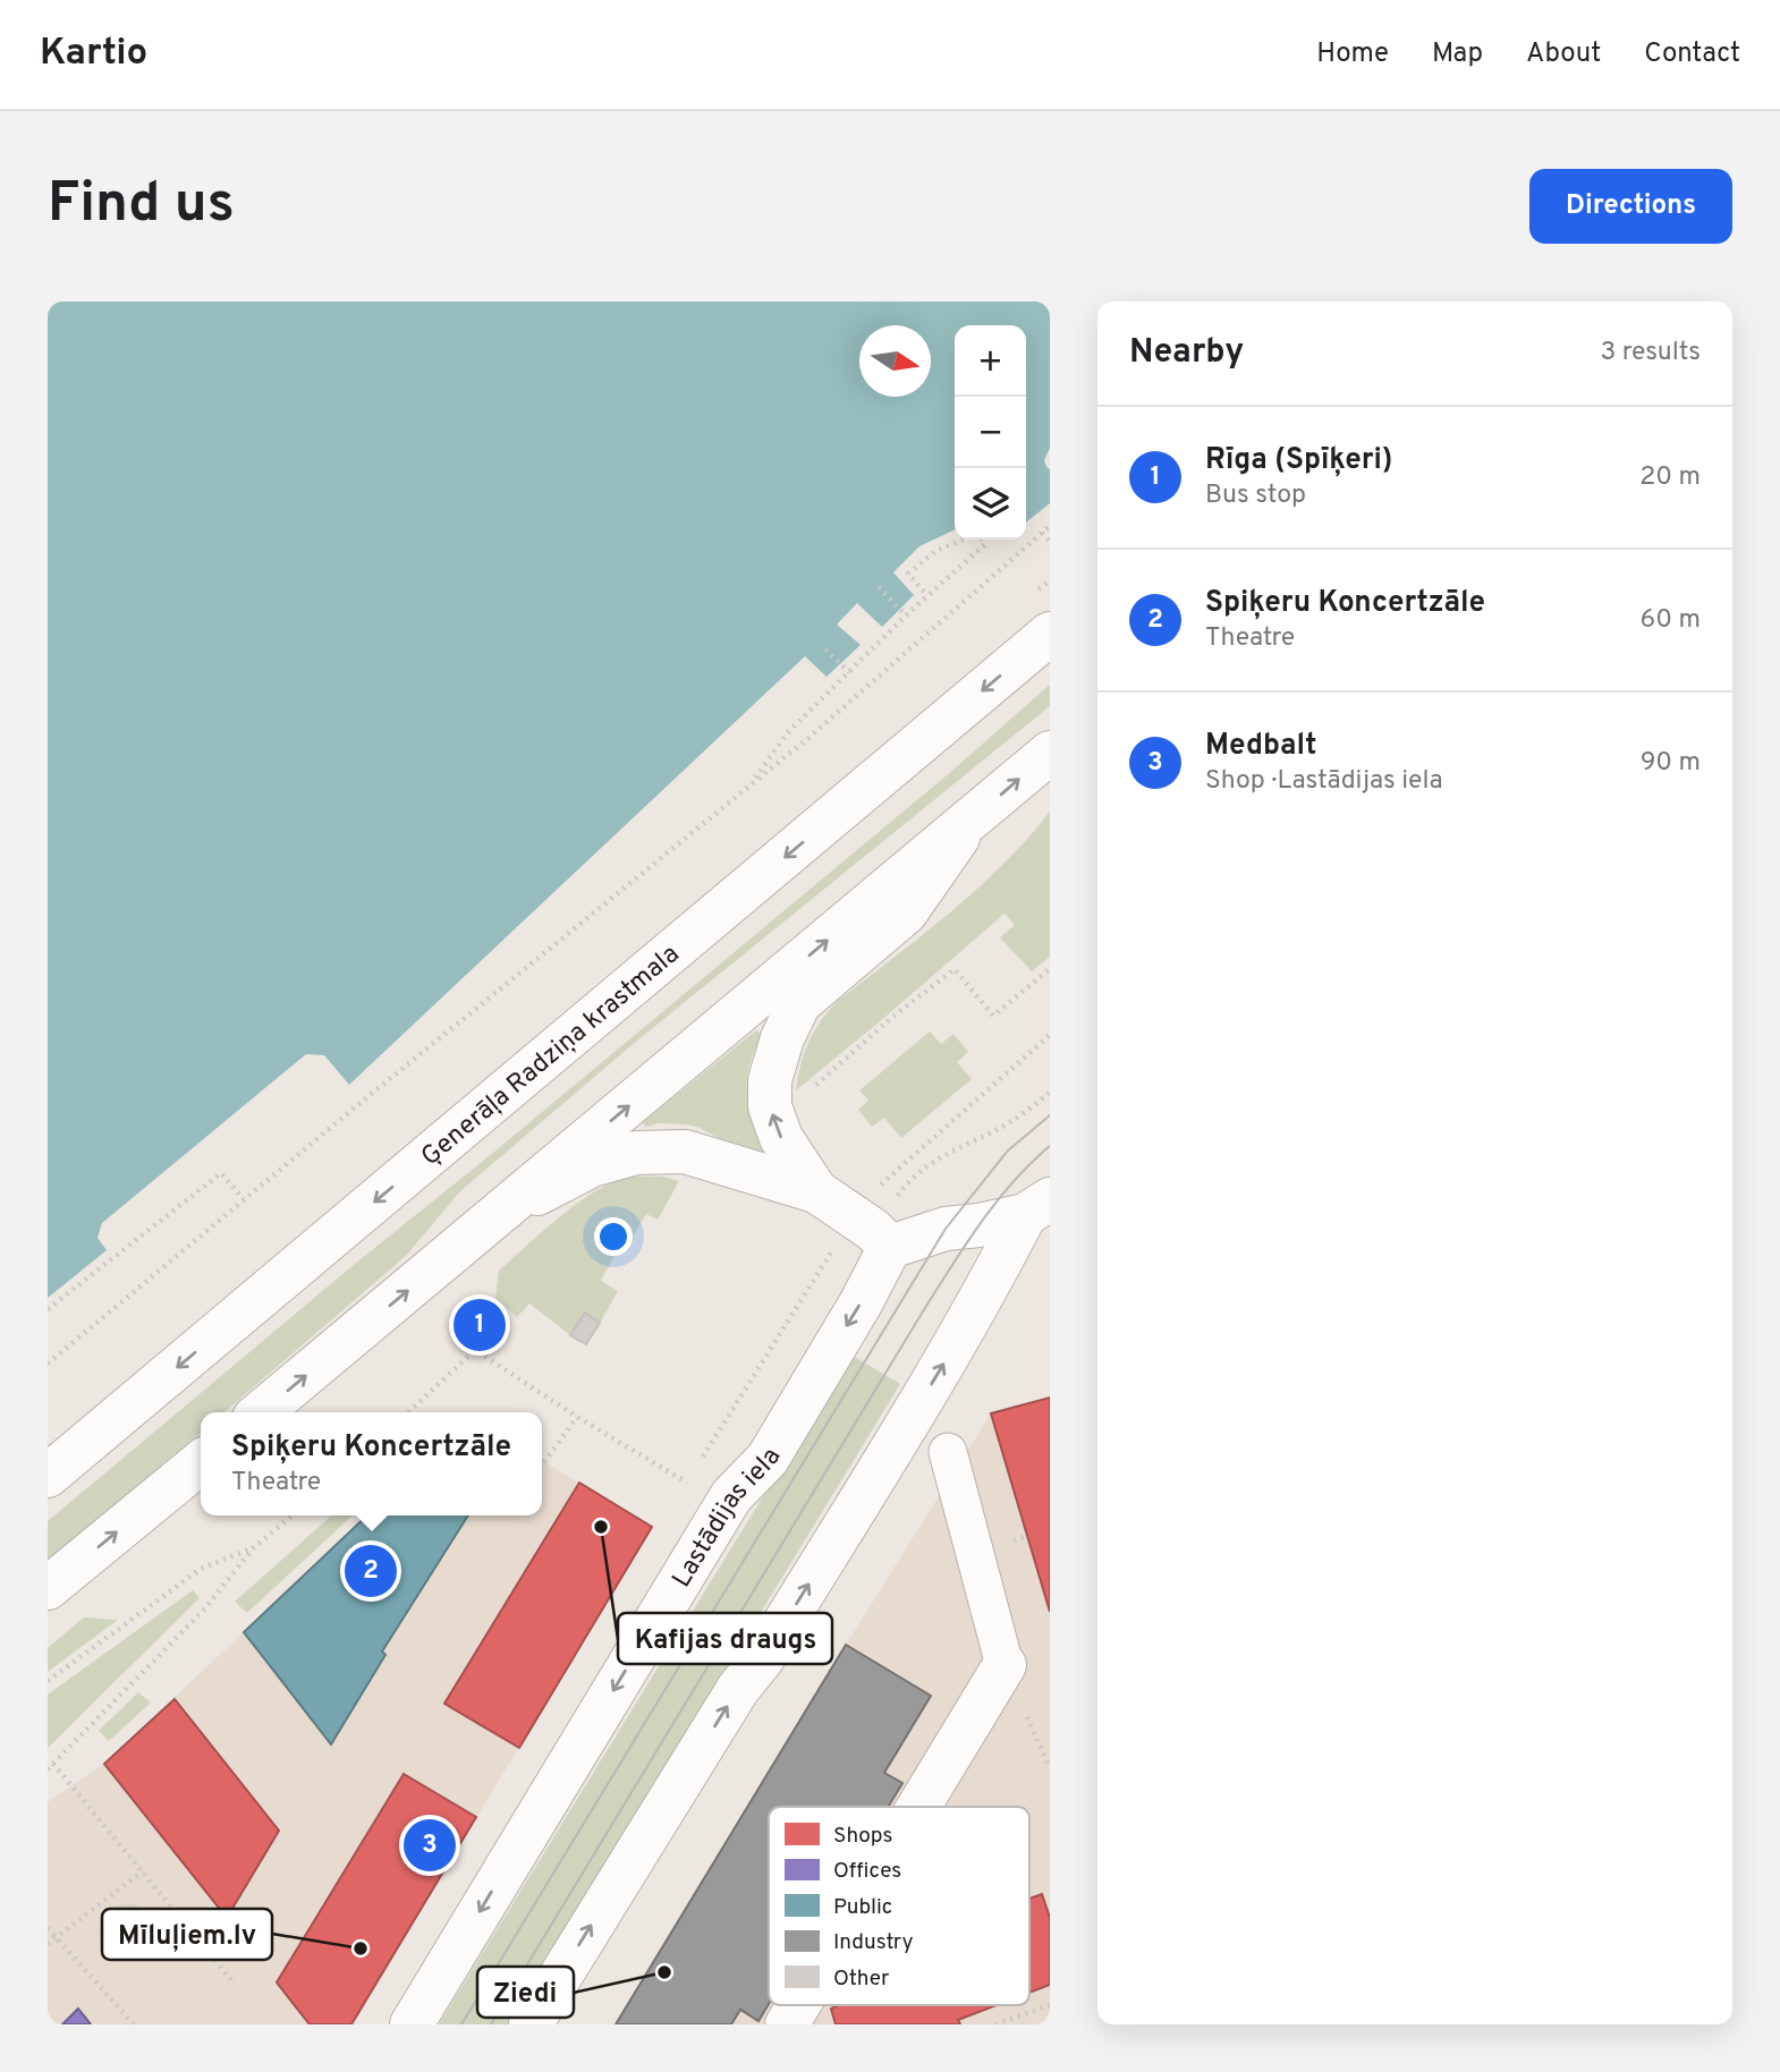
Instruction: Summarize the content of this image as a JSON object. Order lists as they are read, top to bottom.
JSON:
{
  "streets": {
    "street": ["Ģenerāļa Radziņa krastmala", "Lastādijas iela"]
  },
  "places": ["Kafijas draugs", "Mīluļiem.lv", "Ziedi"],
  "legend": [
    "Shops",
    "Offices",
    "Public",
    "Industry",
    "Other"
  ],
  "north": "right",
  "page": {
    "header": "Kartio",
    "nav": [
      "Home",
      "Map",
      "About",
      "Contact"
    ],
    "buttons": "Directions",
    "title": "Find us",
    "heading": ["Nearby", "3 results"],
    "map_buttons": ["+", "−"],
    "list": [
      {
        "mark": "1",
        "name": "Rīga (Spīķeri)",
        "note": "Bus stop",
        "value": "20 m"
      },
      {
        "mark": "2",
        "name": "Spiķeru Koncertzāle",
        "note": "Theatre",
        "value": "60 m"
      },
      {
        "mark": "3",
        "name": "Medbalt",
        "note": "Shop · Lastādijas iela",
        "value": "90 m"
      }
    ],
    "pins": ["1", "2", "3"],
    "popup": ["Spiķeru Koncertzāle", "Theatre"]
  }
}
